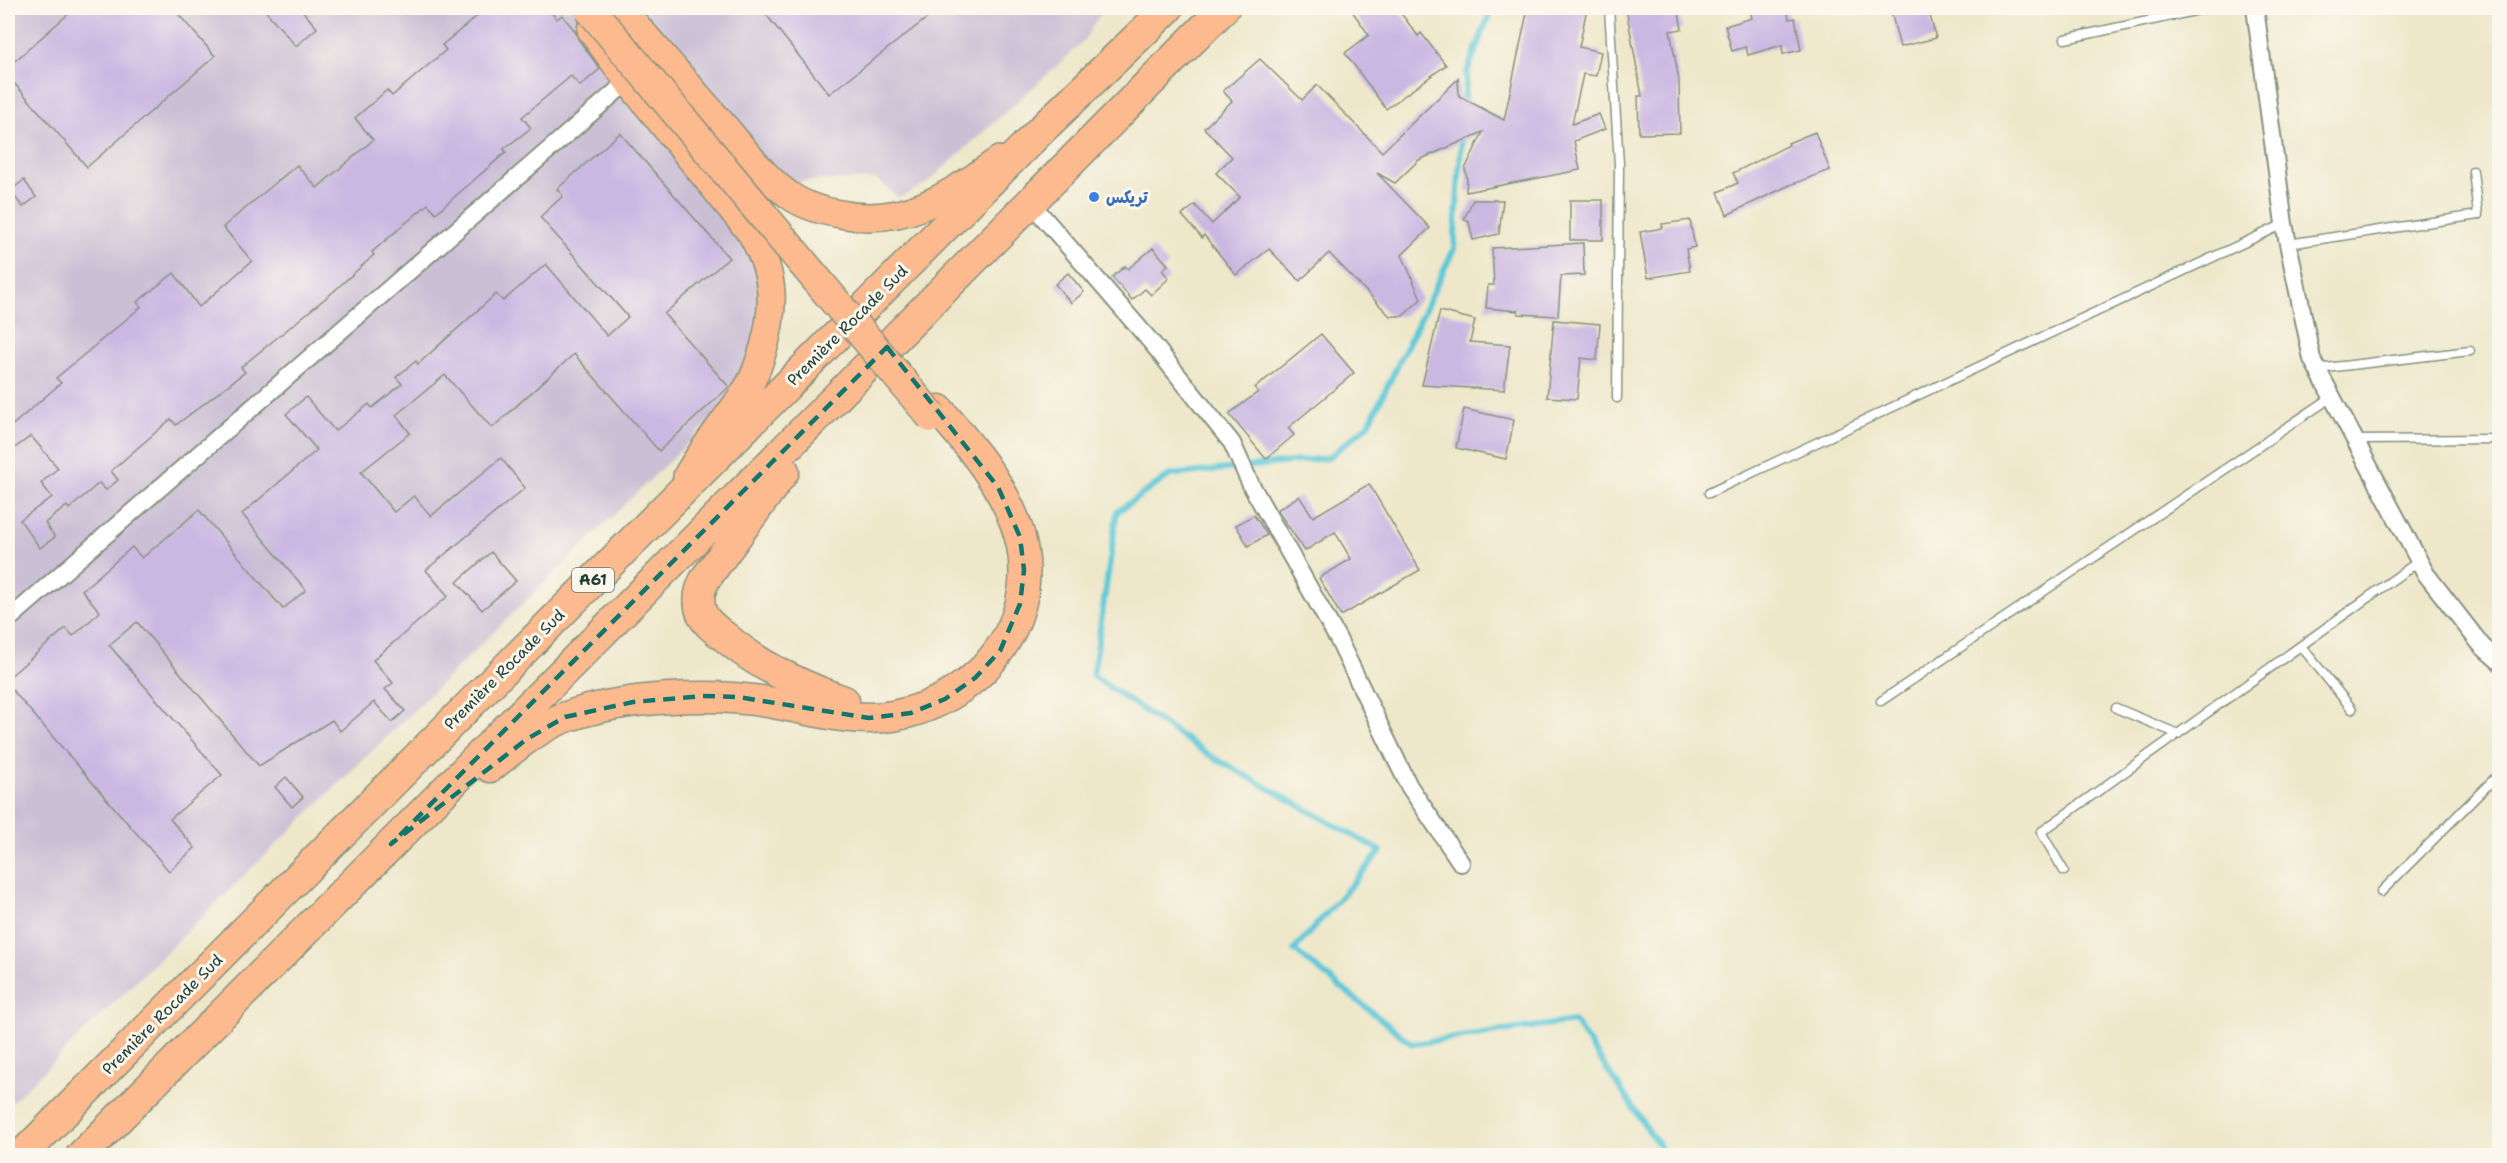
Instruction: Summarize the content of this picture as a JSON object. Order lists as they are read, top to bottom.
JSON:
{
  "streets": {
    "highway": ["Première Rocade Sud", "A61"]
  },
  "places": ["تريكس"]
}
